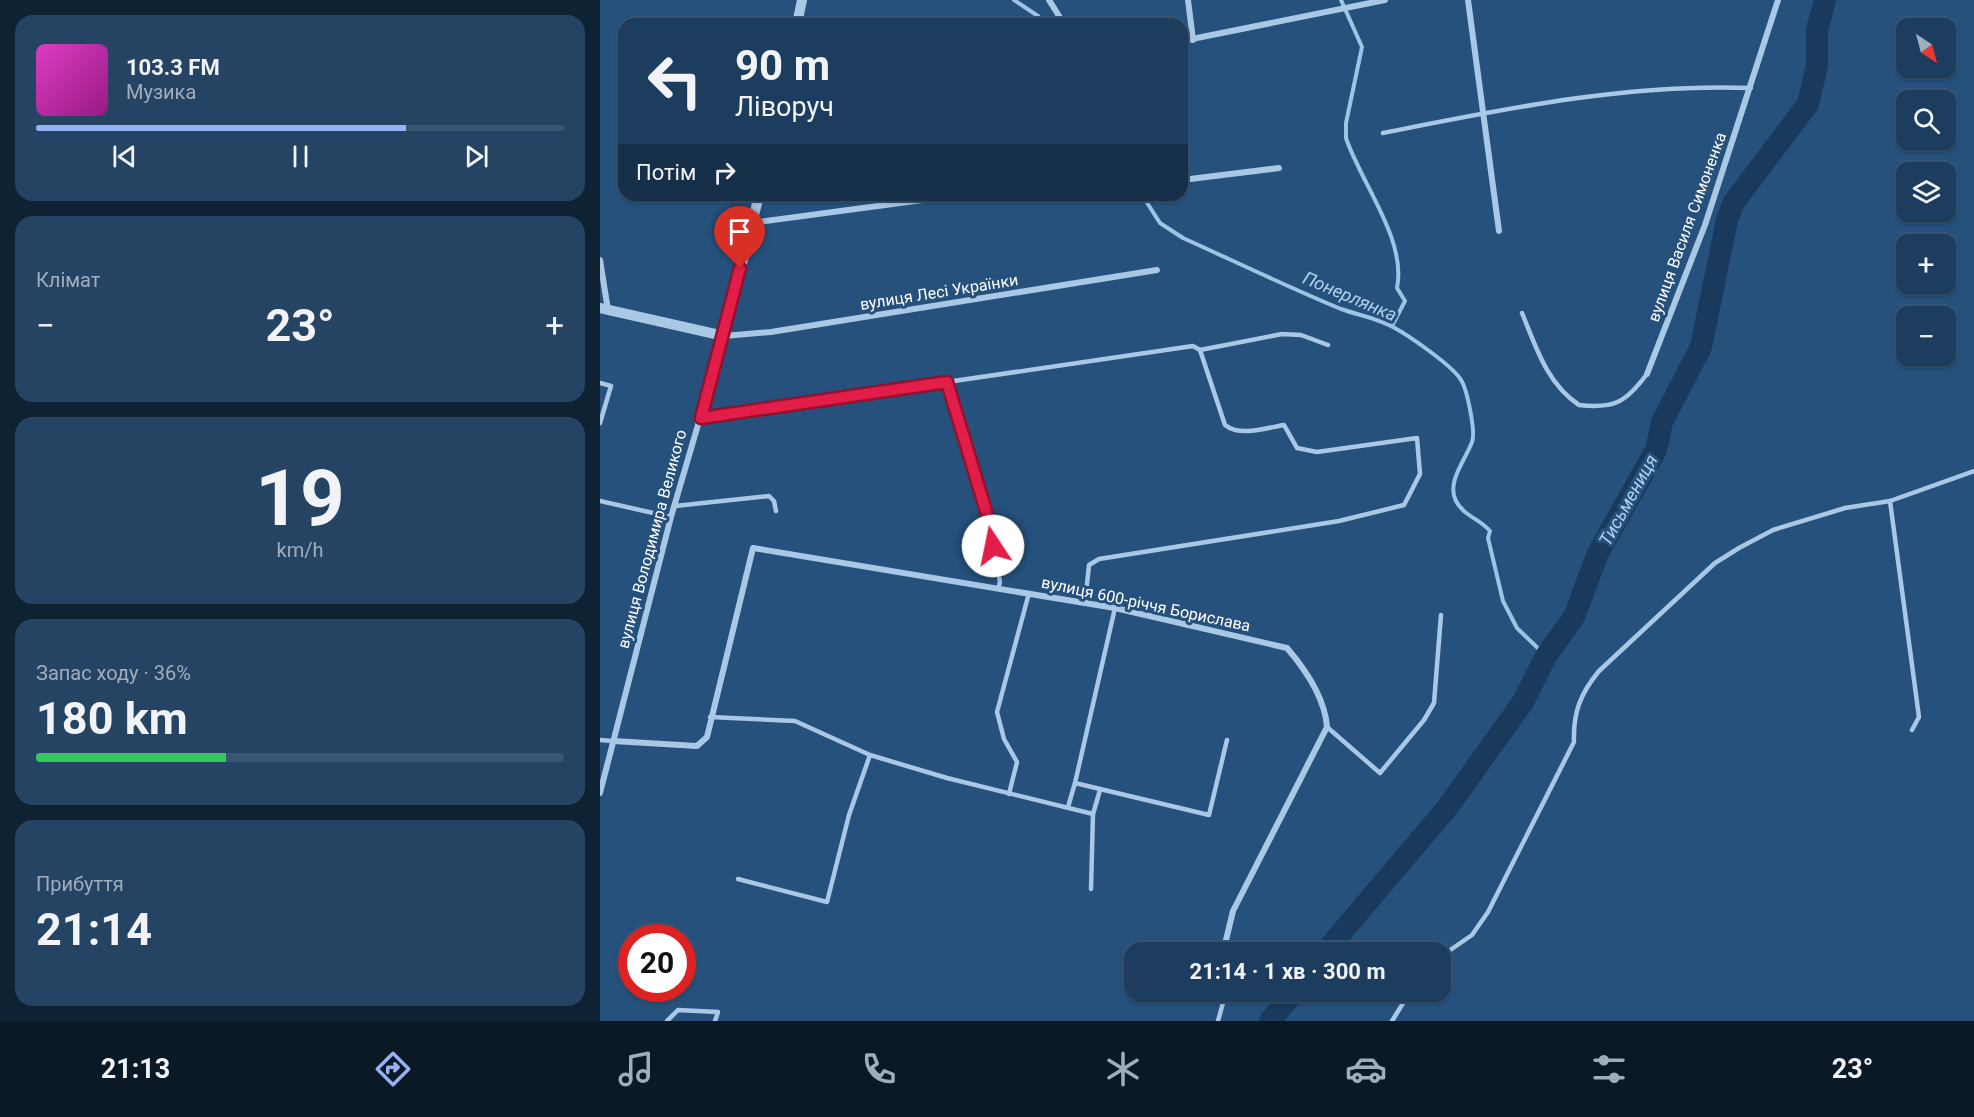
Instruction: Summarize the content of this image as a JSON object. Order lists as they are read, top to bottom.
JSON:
{
  "streets": {
    "street": [
      "вулиця Василя Симоненка",
      "вулиця Лесі Українки",
      "вулиця Володимира Великого",
      "вулиця 600-річчя Борислава"
    ]
  },
  "crossings": [
    ["вулиця Лесі Українки", "вулиця Володимира Великого"],
    ["вулиця Володимира Великого", "вулиця 600-річчя Борислава"]
  ],
  "water": ["Понерлянка", "Тисьмениця"],
  "north": "bottom right",
  "page": {
    "map_buttons": ["+", "−"],
    "turn": ["90 m", "Ліворуч"],
    "song": ["103.3 FM", "Музика"],
    "then": "Потім",
    "tile": [
      "Клімат",
      ["19", "km/h"],
      ["Запас ходу · 36%", "180 km"],
      ["Прибуття", "21:14"]
    ],
    "heat": ["−", "23°", "+"],
    "limit": "20",
    "trip": "21:14 · 1 хв · 300 m",
    "tabs": ["21:13", "23°"]
  }
}
